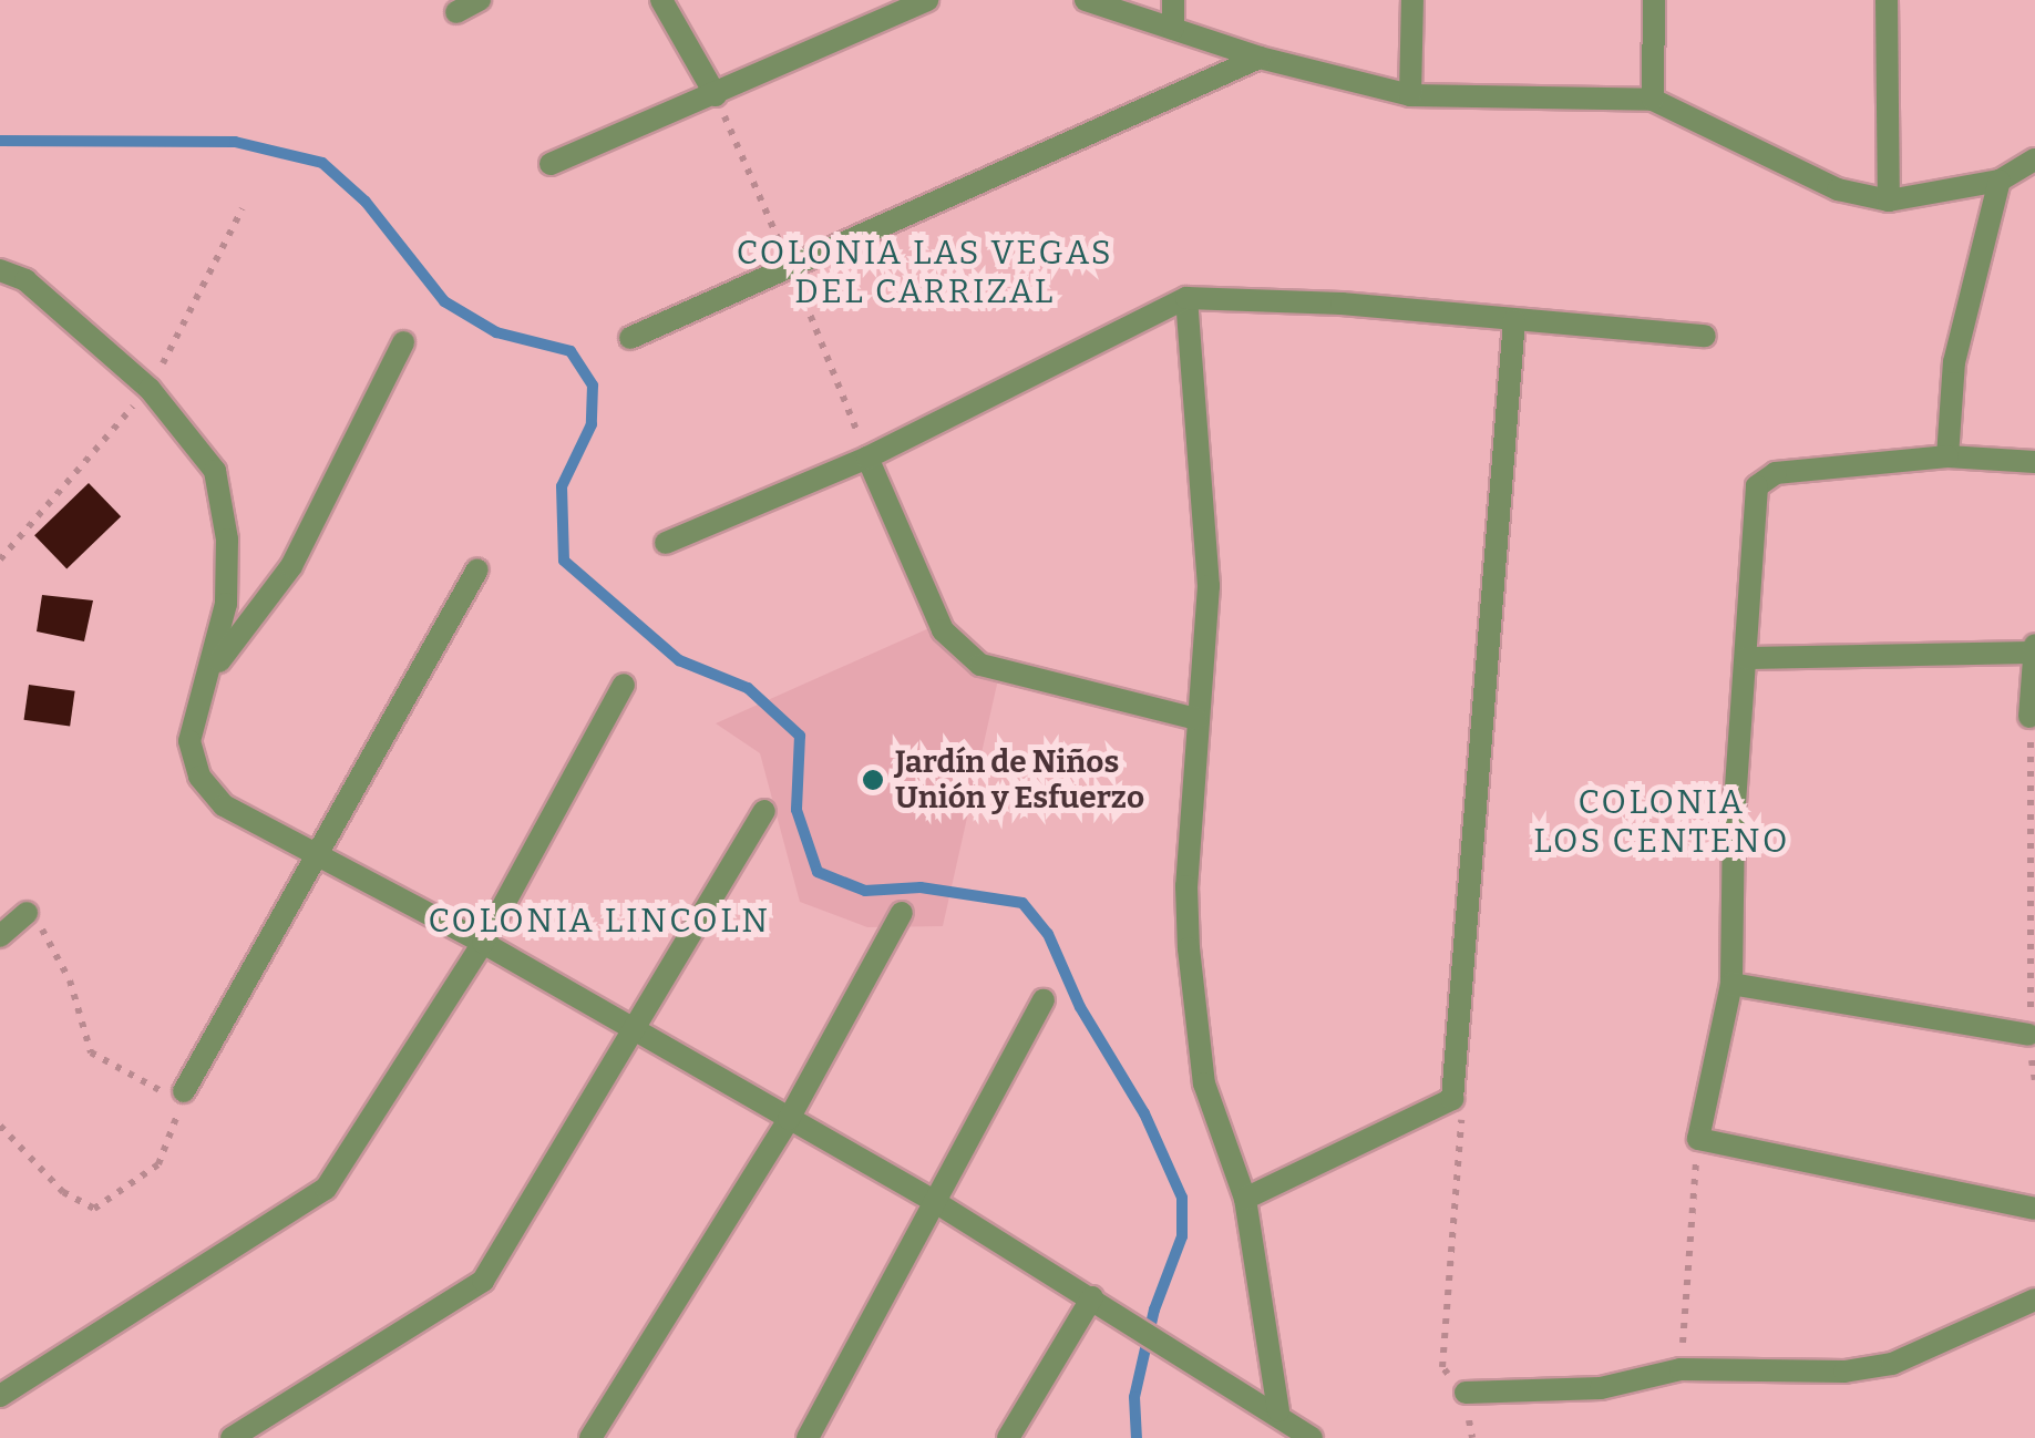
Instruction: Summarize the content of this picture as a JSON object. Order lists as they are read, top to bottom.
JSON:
{
  "districts": ["COLONIA LAS VEGAS DEL CARRIZAL", "COLONIA LOS CENTENO", "COLONIA LINCOLN"],
  "places": ["Jardín de Niños Unión y Esfuerzo"]
}
